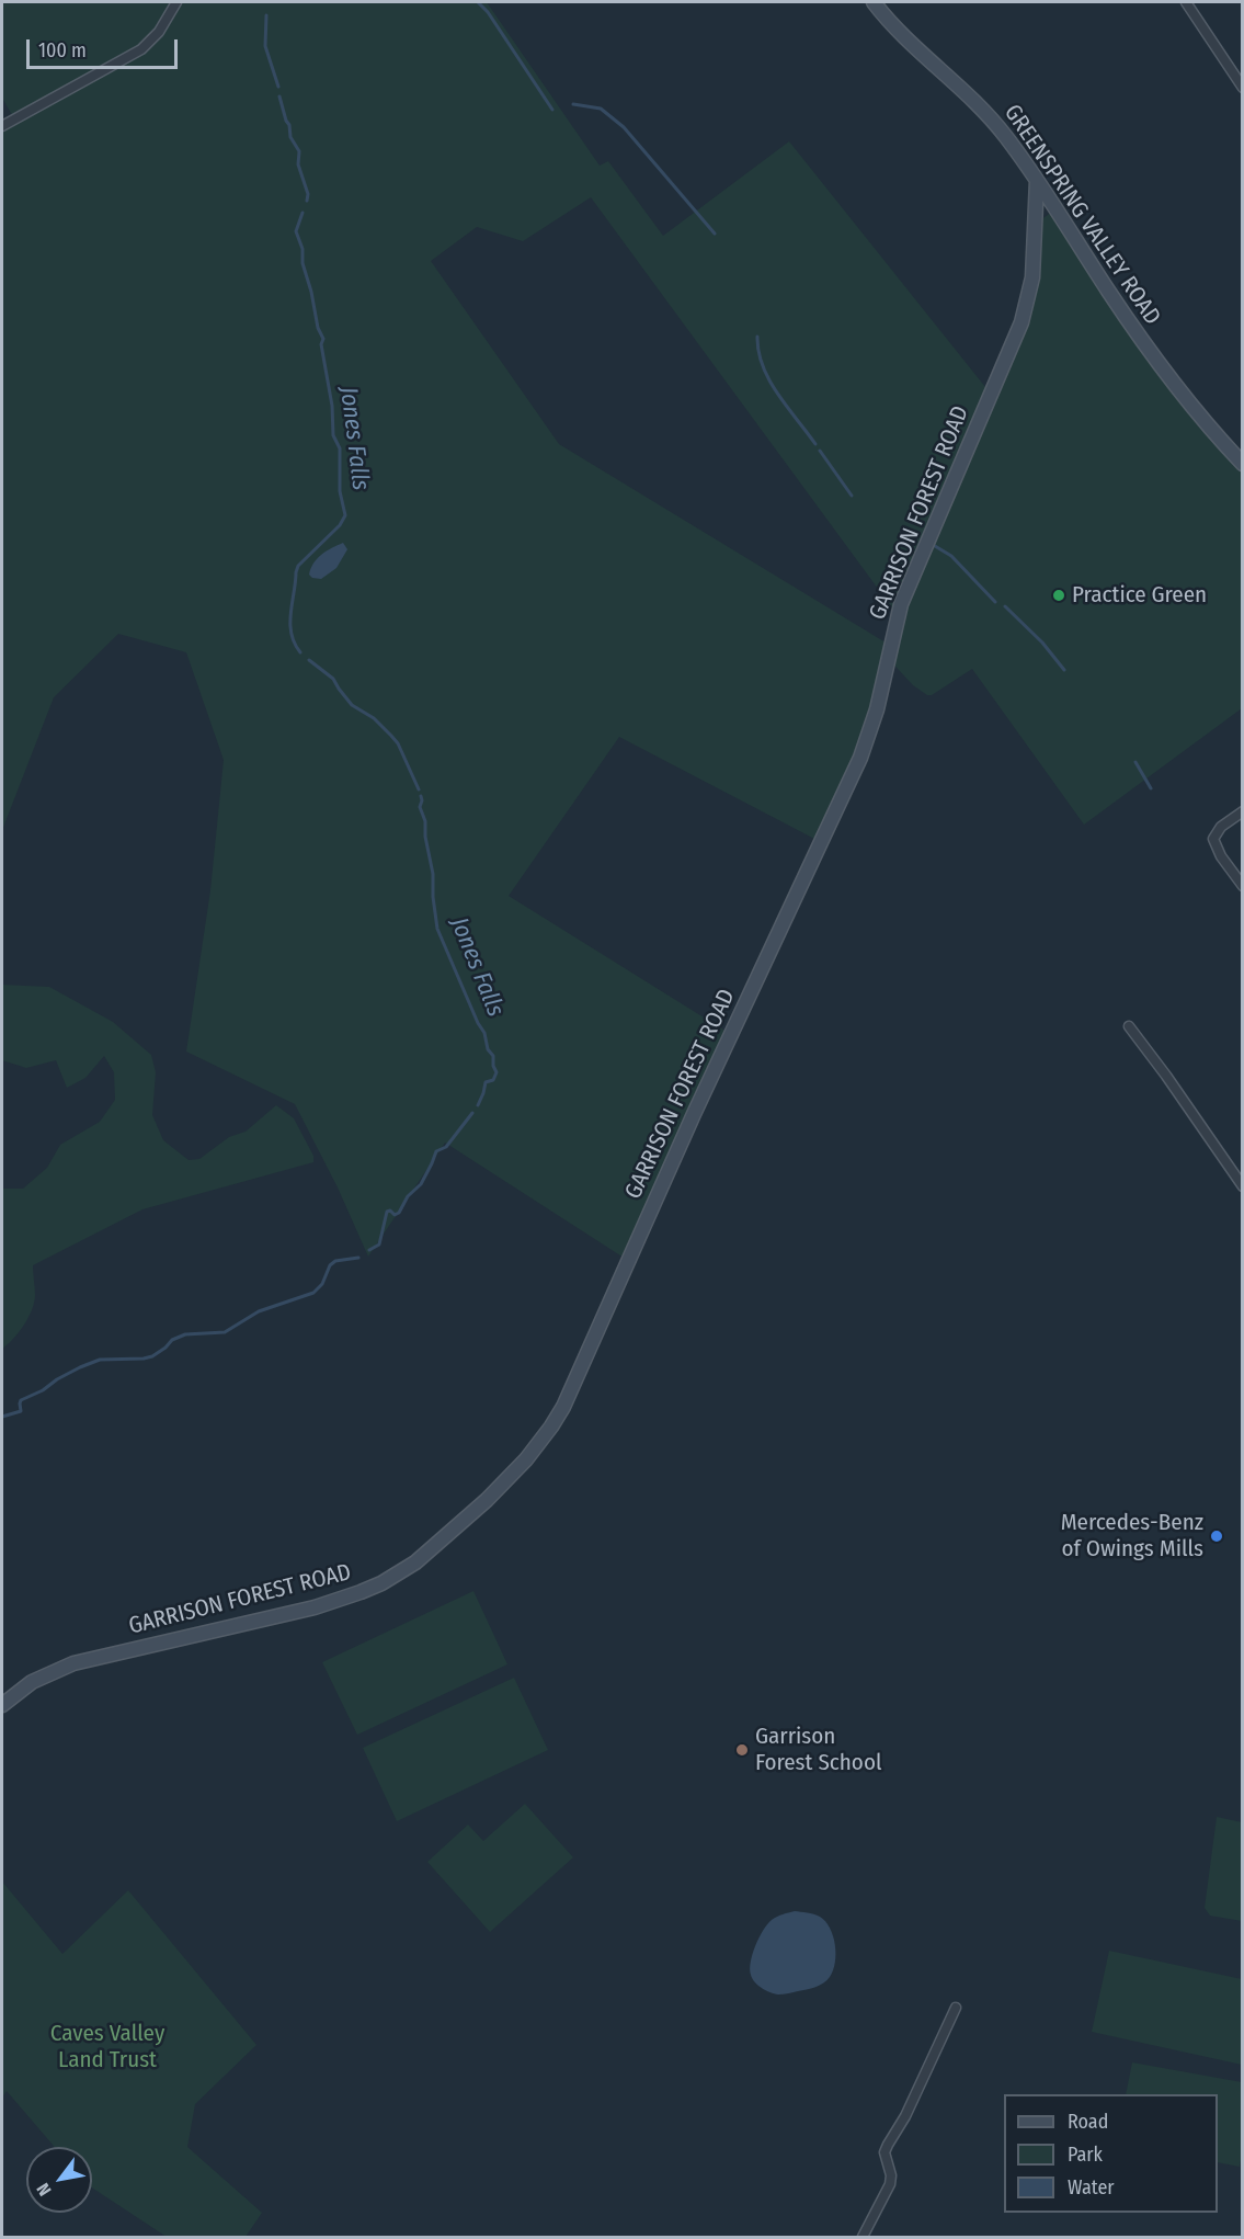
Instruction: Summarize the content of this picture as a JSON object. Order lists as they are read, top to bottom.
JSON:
{
  "streets": {
    "main road": ["GREENSPRING VALLEY ROAD", "GARRISON FOREST ROAD"]
  },
  "crossings": [
    ["GREENSPRING VALLEY ROAD", "GARRISON FOREST ROAD"]
  ],
  "water": ["Jones Falls"],
  "parks": ["Caves Valley Land Trust"],
  "places": ["Practice Green", "Mercedes-Benz of Owings Mills", "Garrison Forest School"],
  "legend": ["Road", "Park", "Water"],
  "scale_bar": "100 m",
  "north": "bottom left"
}
